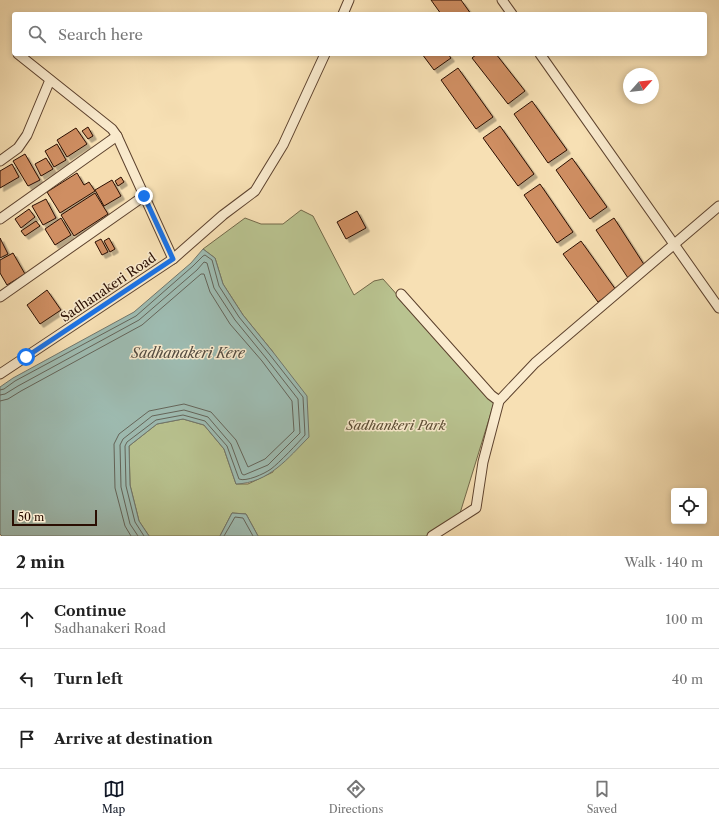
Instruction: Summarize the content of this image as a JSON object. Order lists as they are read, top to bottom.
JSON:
{
  "streets": {
    "street": ["Sadhanakeri Road"]
  },
  "water": ["Sadhanakeri Kere"],
  "parks": ["Sadhankeri Park"],
  "scale_bar": "50 m",
  "north": "top right",
  "page": {
    "search": "Search here",
    "scale": "50 m",
    "heading": ["2 min", "Walk · 140 m"],
    "list": [
      ["Continue", "Sadhanakeri Road", "100 m"],
      ["Turn left", "40 m"],
      "Arrive at destination"
    ],
    "nav": ["Map", "Directions", "Saved"]
  }
}
